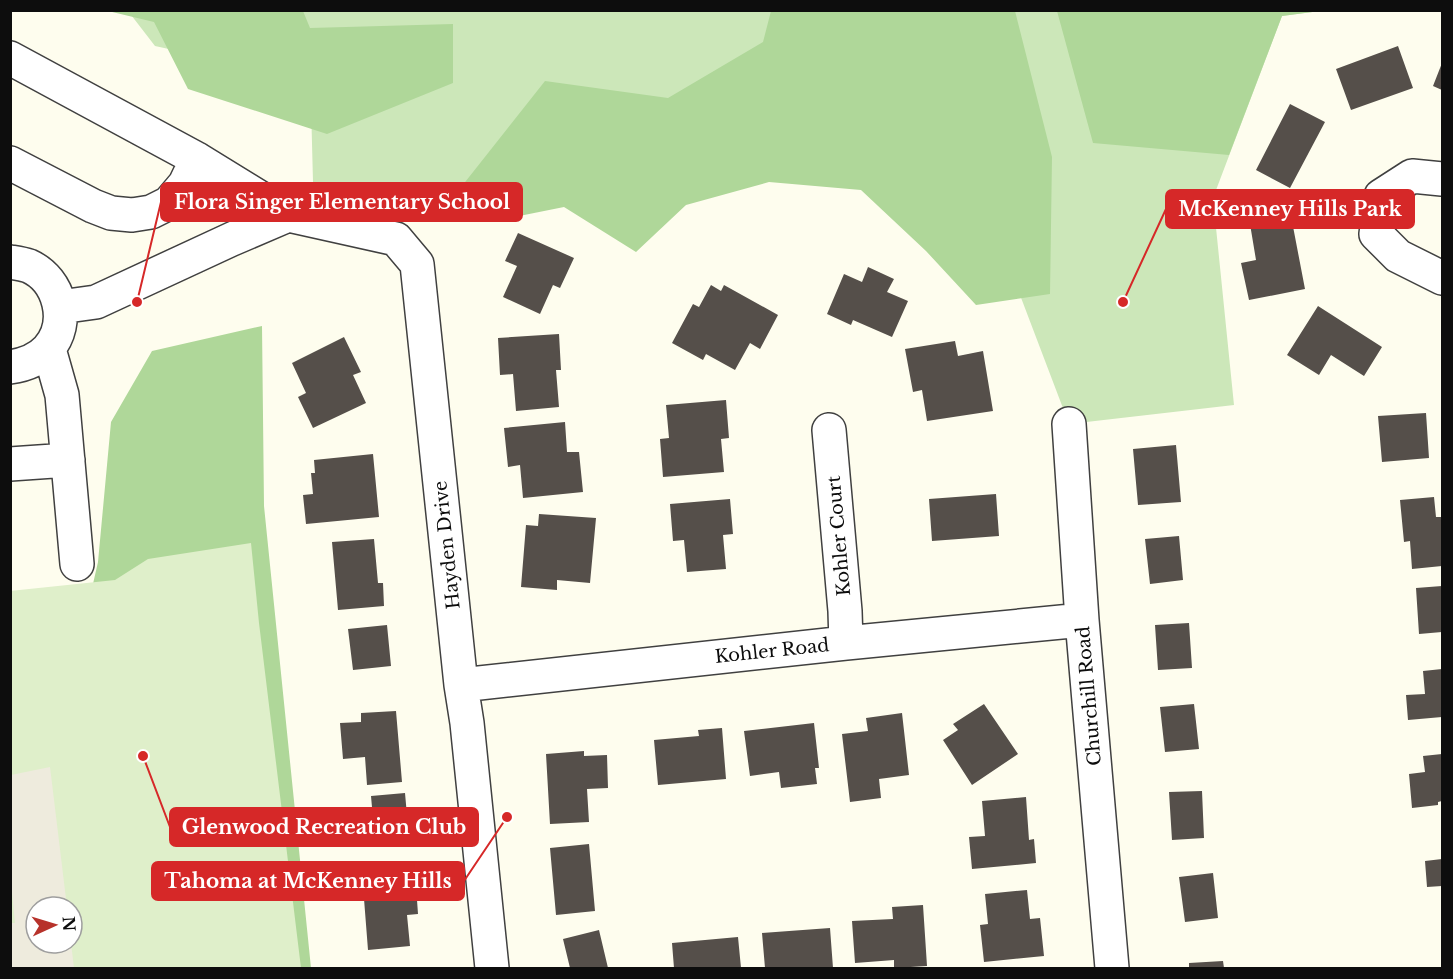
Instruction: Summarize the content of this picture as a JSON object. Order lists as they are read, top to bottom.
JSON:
{
  "streets": {
    "street": [
      "Kohler Court",
      "Hayden Drive",
      "Kohler Road",
      "Churchill Road"
    ]
  },
  "crossings": [
    ["Kohler Court", "Kohler Road"],
    ["Hayden Drive", "Kohler Road"],
    ["Kohler Road", "Churchill Road"]
  ],
  "places": [
    "Flora Singer Elementary School",
    "McKenney Hills Park",
    "Glenwood Recreation Club",
    "Tahoma at McKenney Hills"
  ],
  "north": "right"
}
